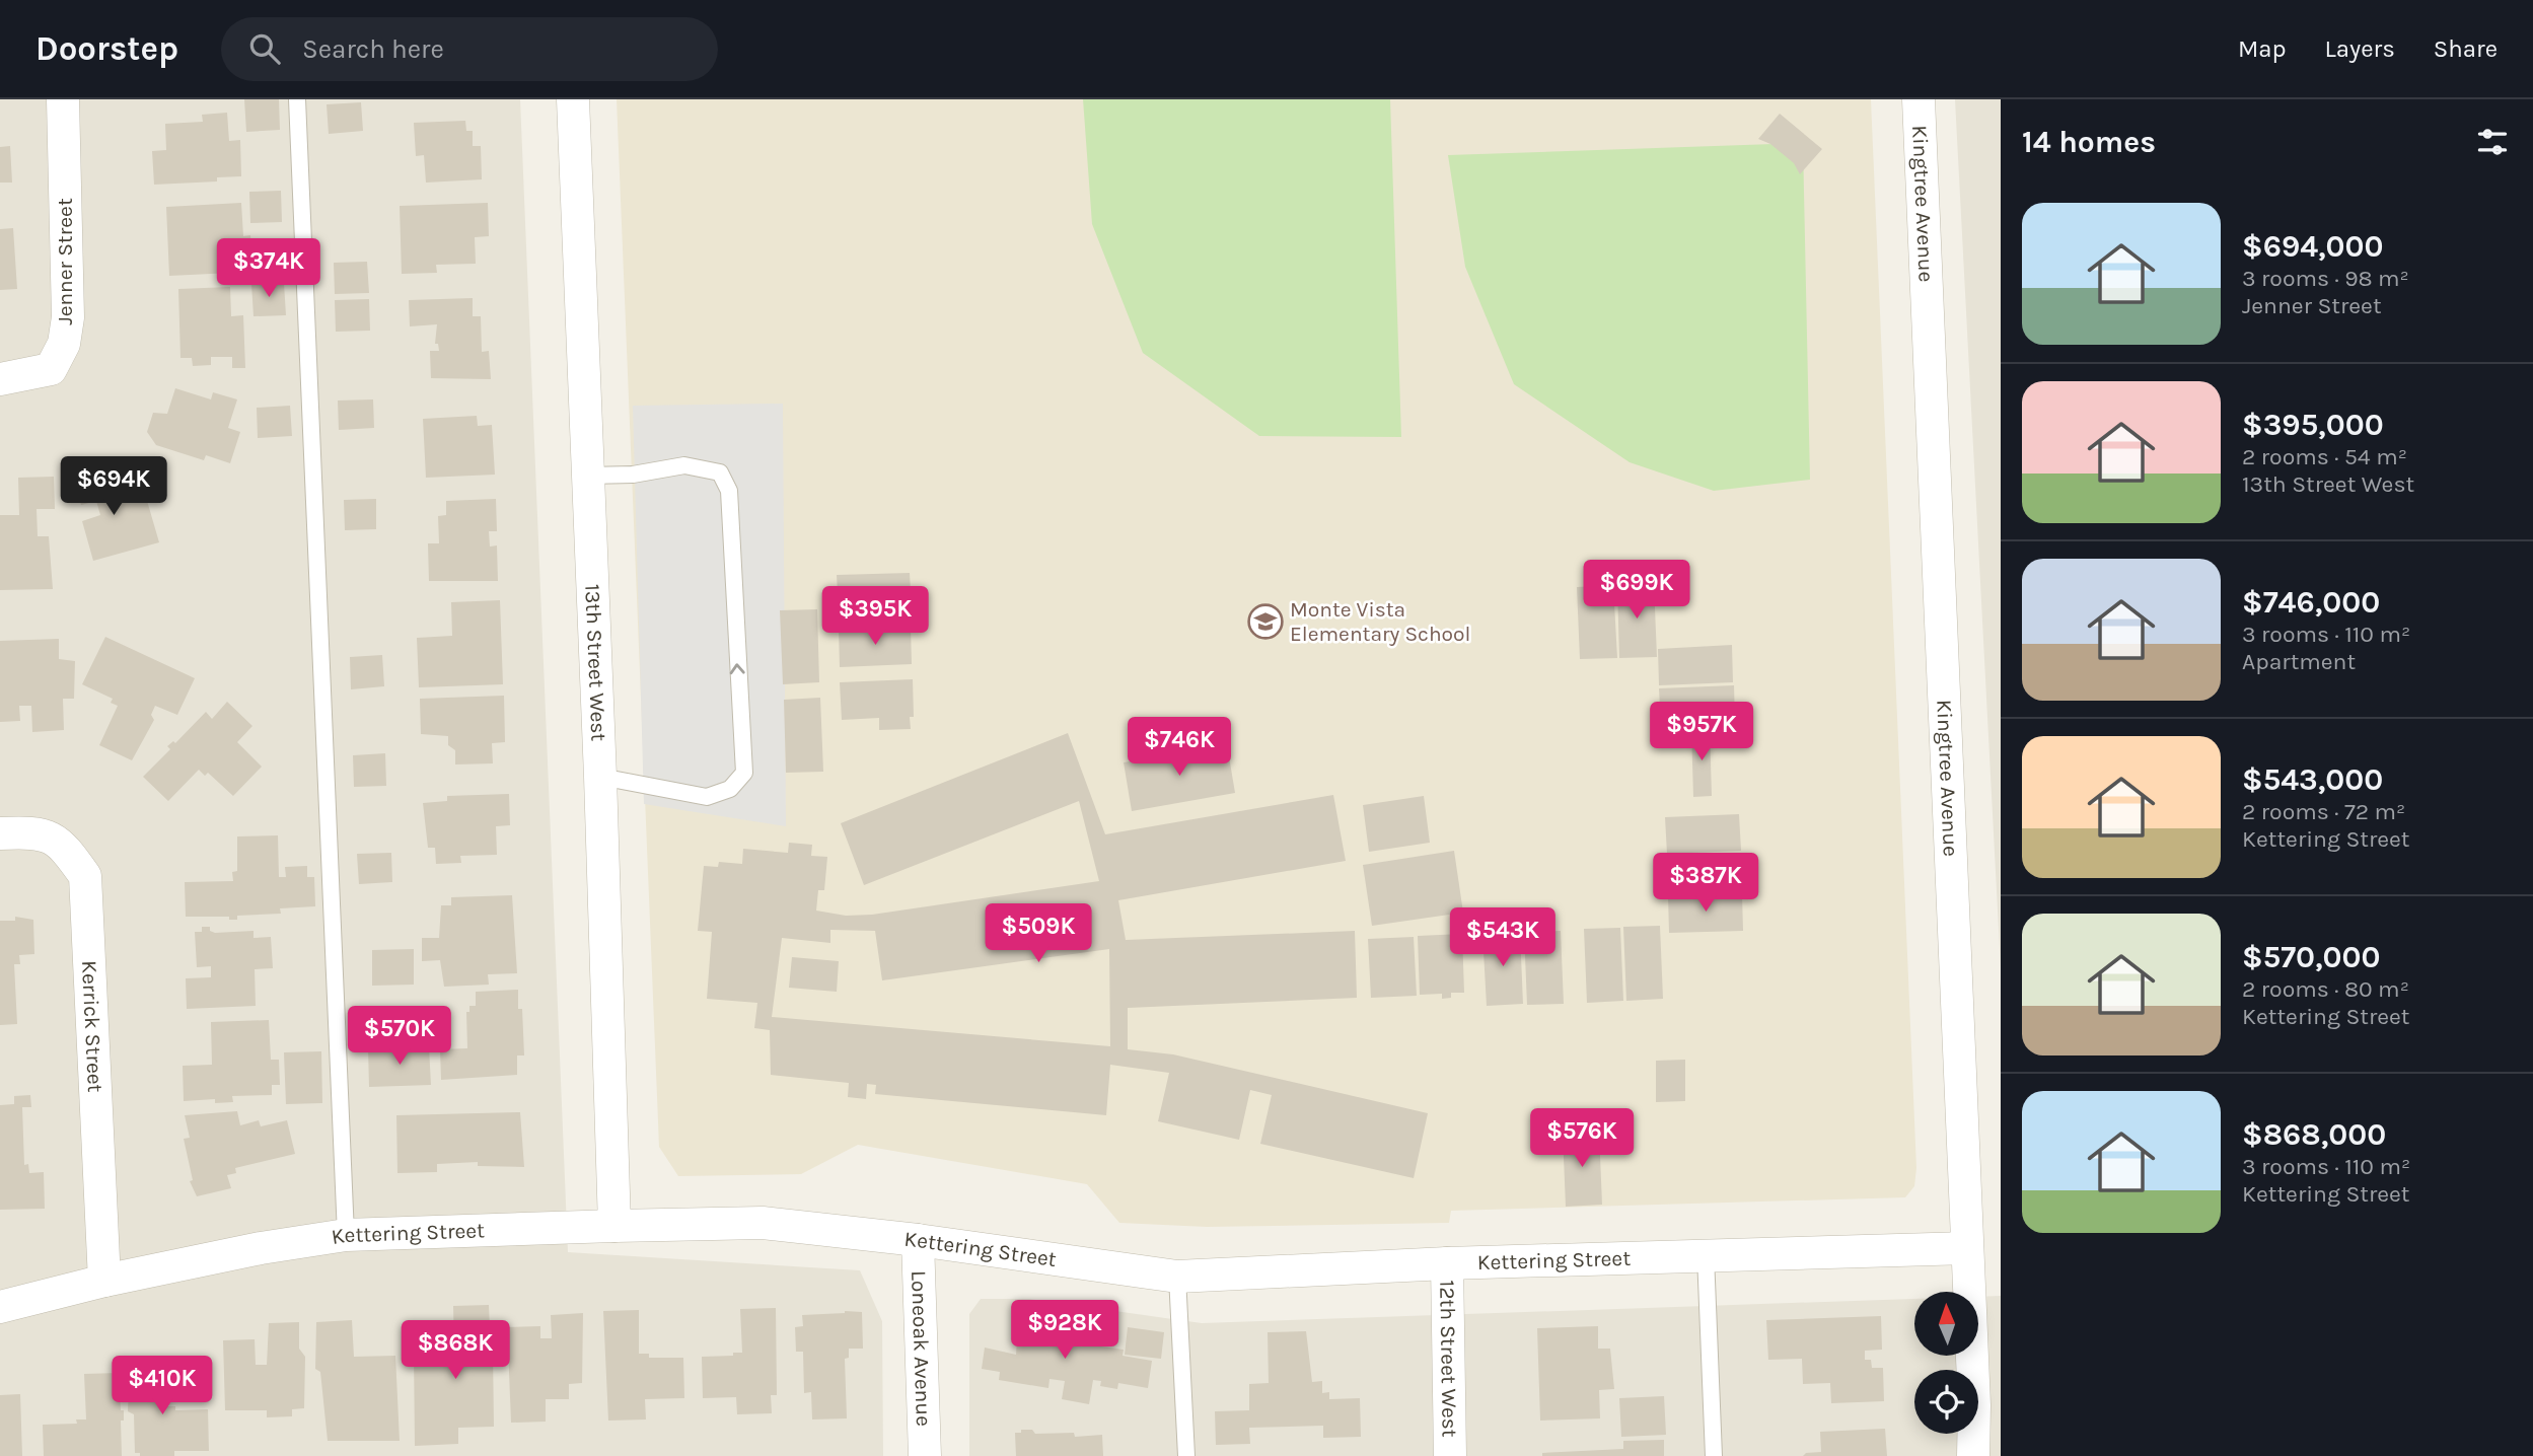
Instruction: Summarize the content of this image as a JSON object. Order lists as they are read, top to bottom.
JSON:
{
  "streets": {
    "street": [
      "Kingtree Avenue",
      "Jenner Street",
      "13th Street West",
      "Kerrick Street",
      "Kettering Street",
      "Loneoak Avenue",
      "12th Street West"
    ]
  },
  "crossings": [
    ["Kingtree Avenue", "Kettering Street"],
    ["13th Street West", "Kettering Street"],
    ["Kerrick Street", "Kettering Street"],
    ["Kettering Street", "Loneoak Avenue"],
    ["Kettering Street", "12th Street West"]
  ],
  "places": {
    "school or university": ["Monte Vista Elementary School"]
  },
  "north": "top",
  "page": {
    "header": "Doorstep",
    "search": "Search here",
    "nav": ["Map", "Layers", "Share"],
    "heading": "14 homes",
    "list": [
      {
        "name": "$694,000",
        "note": "3 rooms · 98 m² · Jenner Street"
      },
      {
        "name": "$395,000",
        "note": "2 rooms · 54 m² · 13th Street West"
      },
      {
        "name": "$746,000",
        "note": "3 rooms · 110 m² · Apartment"
      },
      {
        "name": "$543,000",
        "note": "2 rooms · 72 m² · Kettering Street"
      },
      {
        "name": "$570,000",
        "note": "2 rooms · 80 m² · Kettering Street"
      },
      {
        "name": "$868,000",
        "note": "3 rooms · 110 m² · Kettering Street"
      }
    ],
    "price": [
      "$374K",
      "$694K",
      "$699K",
      "$395K",
      "$957K",
      "$746K",
      "$387K",
      "$509K",
      "$543K",
      "$570K",
      "$576K",
      "$928K",
      "$868K",
      "$410K"
    ]
  }
}
